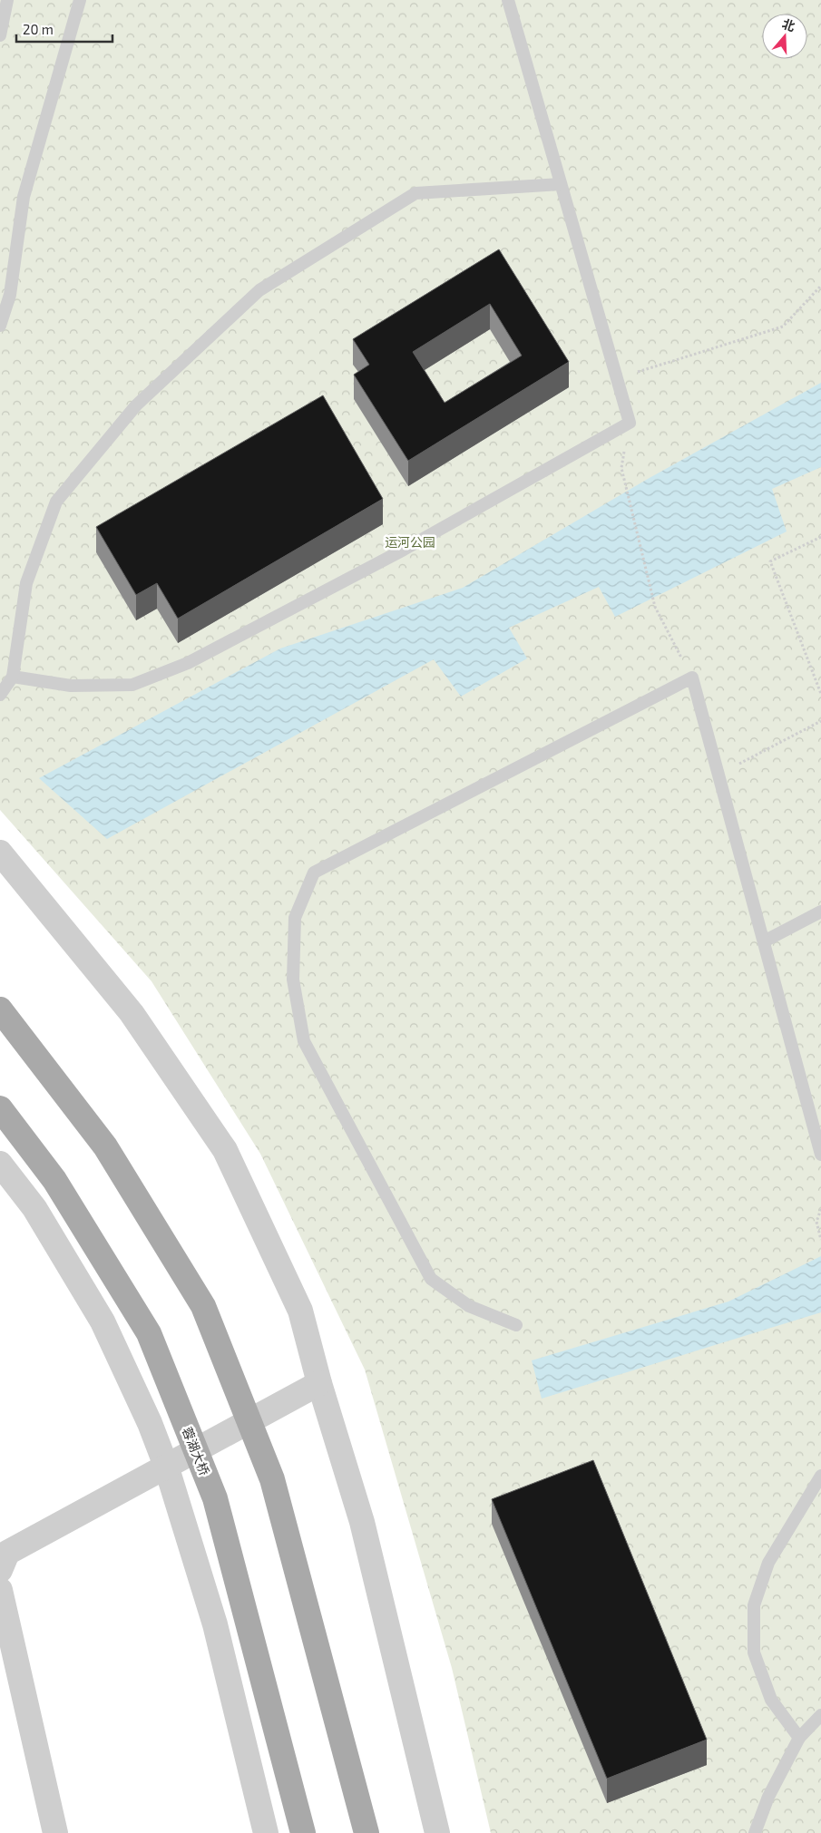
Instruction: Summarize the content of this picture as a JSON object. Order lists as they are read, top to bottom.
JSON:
{
  "streets": {
    "main road": ["蓉湖大桥"]
  },
  "parks": ["运河公园"],
  "scale_bar": "20 m",
  "north": "top"
}
